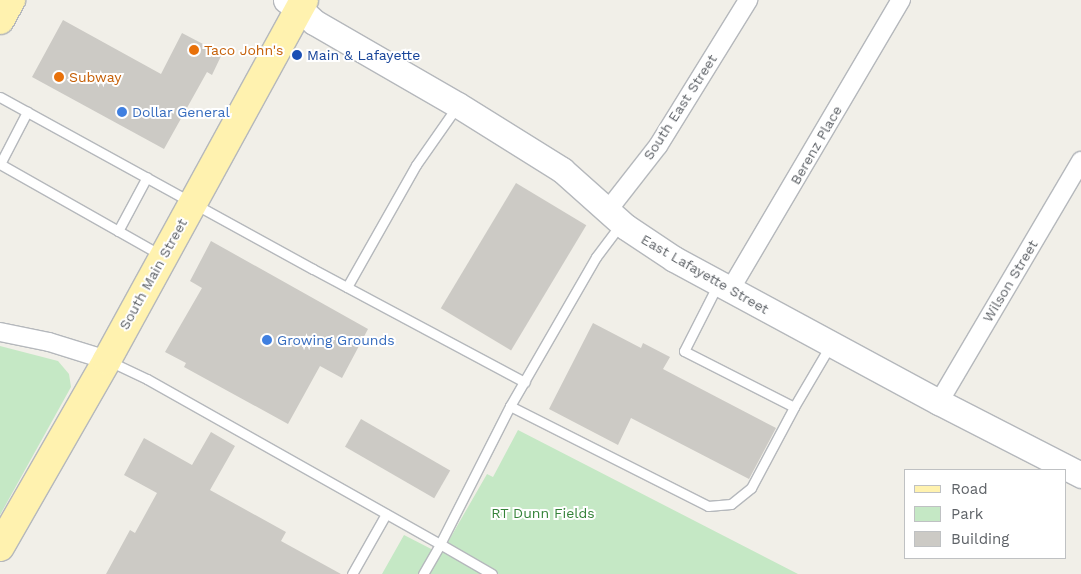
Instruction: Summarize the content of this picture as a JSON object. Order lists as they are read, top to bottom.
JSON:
{
  "streets": {
    "main road": ["South Main Street"],
    "street": [
      "South East Street",
      "Berenz Place",
      "East Lafayette Street",
      "Wilson Street"
    ]
  },
  "crossings": [
    ["South East Street", "East Lafayette Street"],
    ["Berenz Place", "East Lafayette Street"],
    ["South Main Street", "East Lafayette Street"],
    ["East Lafayette Street", "Wilson Street"]
  ],
  "parks": ["RT Dunn Fields"],
  "places": [
    "Taco John's",
    "Main & Lafayette",
    "Subway",
    "Dollar General",
    "Growing Grounds"
  ],
  "legend": ["Road", "Park", "Building"]
}
